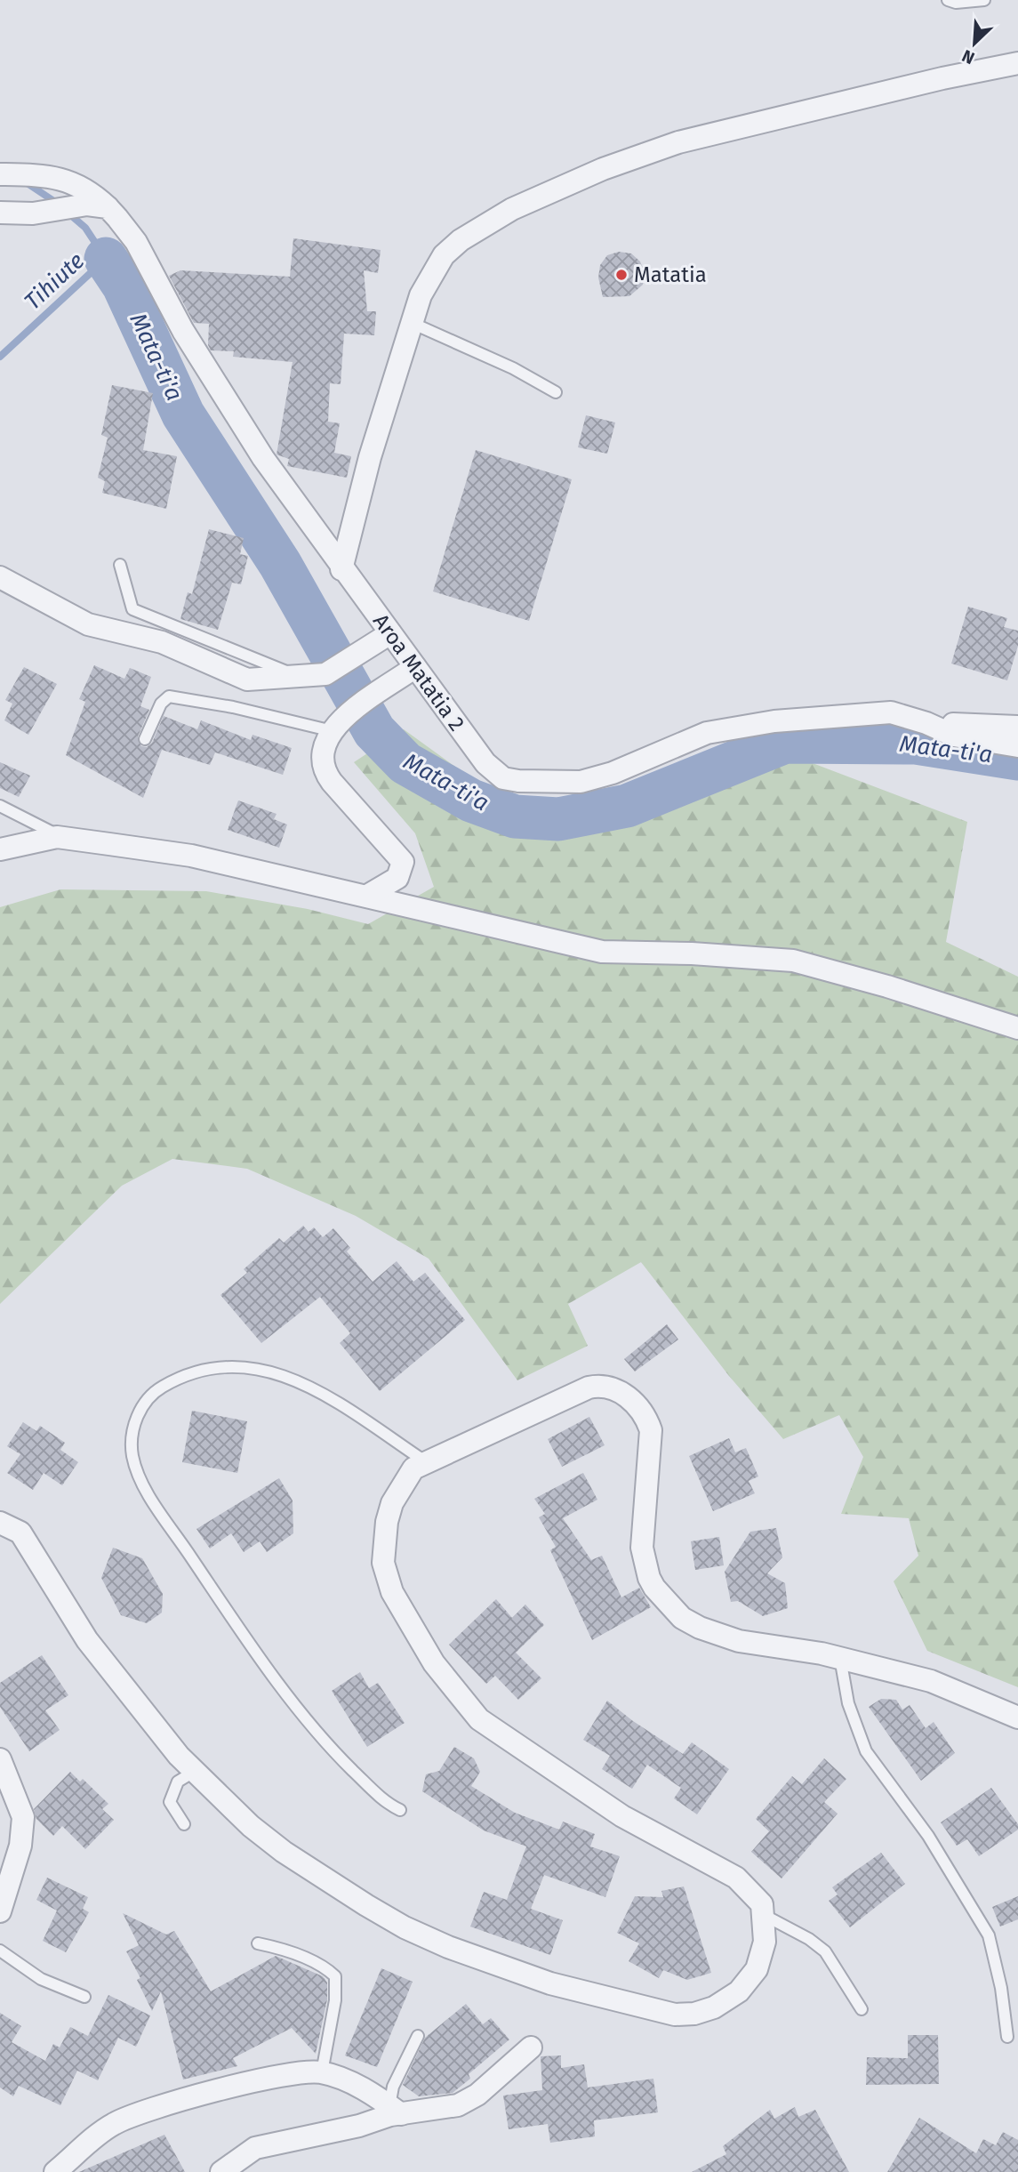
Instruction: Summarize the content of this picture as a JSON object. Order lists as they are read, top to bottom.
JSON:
{
  "streets": {
    "street": ["Aroa Matatia 2"]
  },
  "water": ["Tihiute", "Mata-ti'a"],
  "places": ["Matatia"],
  "north": "bottom left"
}
